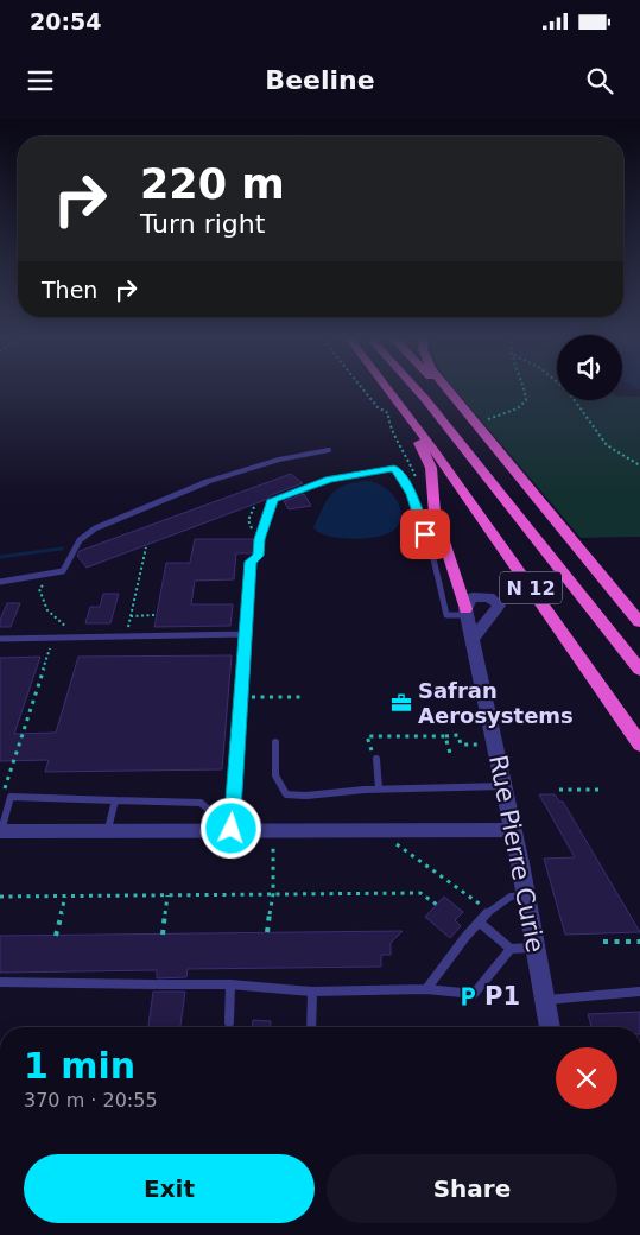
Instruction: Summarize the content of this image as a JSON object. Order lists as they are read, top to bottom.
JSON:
{
  "streets": {
    "highway": ["N 12"],
    "street": ["Rue Pierre Curie"]
  },
  "places": {
    "office": ["Safran Aerosystems"],
    "parking": ["P1"]
  },
  "page": {
    "status": "20:54",
    "header": "Beeline",
    "turn": ["220 m", "Turn right"],
    "then": "Then",
    "heading": ["1 min", "370 m · 20:55"],
    "buttons": ["Exit", "Share"]
  }
}
